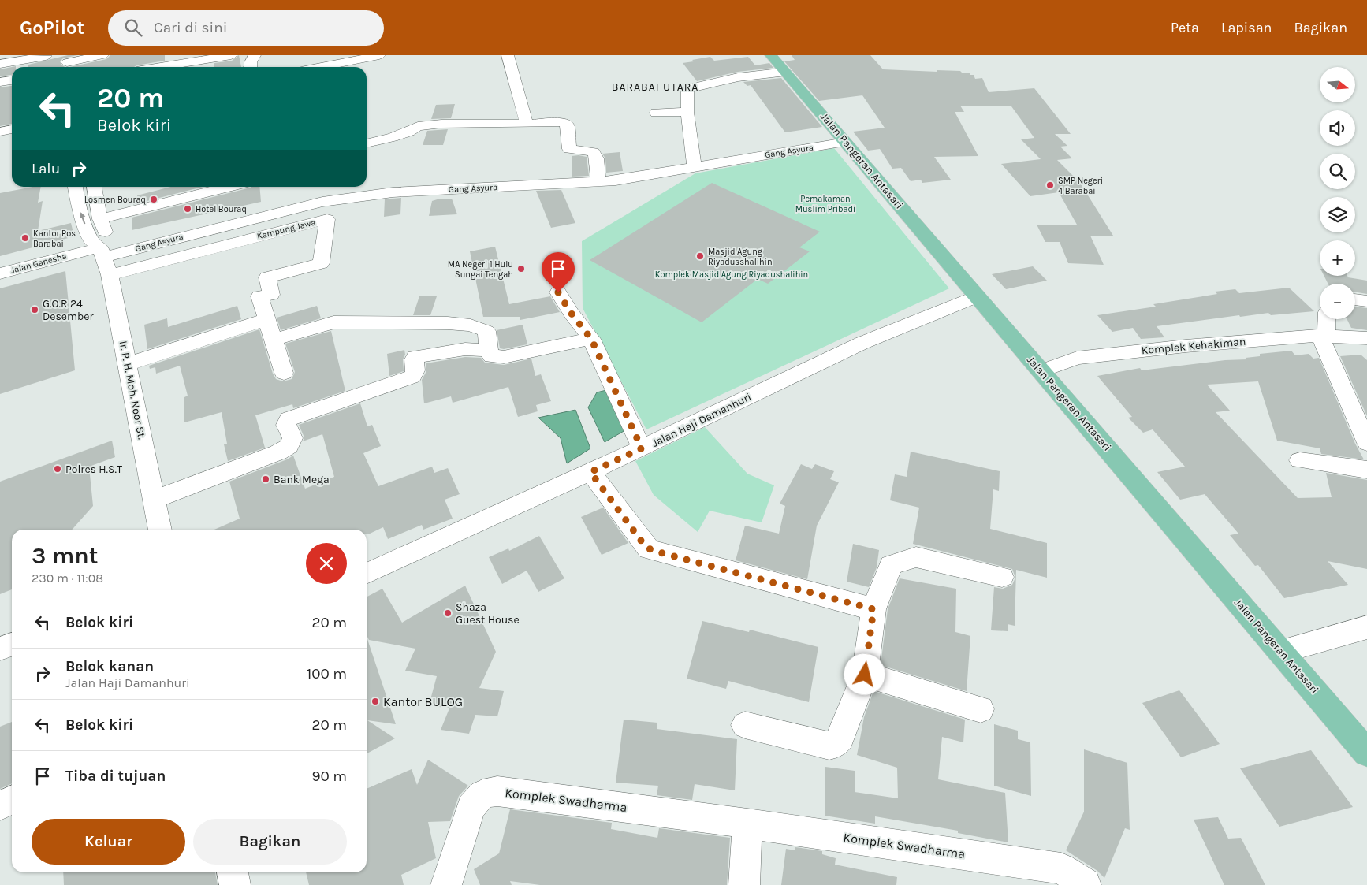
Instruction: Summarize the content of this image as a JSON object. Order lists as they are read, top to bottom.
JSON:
{
  "streets": {
    "main road": ["Jalan Pangeran Antasari"],
    "street": [
      "Gang Asyura",
      "Kampung Jawa",
      "Jalan Ganesha",
      "Komplek Kehakiman",
      "Ir. P. H. Moh. Noor St.",
      "Jalan Haji Damanhuri",
      "Komplek Swadharma"
    ]
  },
  "crossings": [
    ["Gang Asyura", "Jalan Pangeran Antasari"],
    ["Gang Asyura", "Kampung Jawa"],
    ["Gang Asyura", "Jalan Ganesha"],
    ["Gang Asyura", "Ir. P. H. Moh. Noor St."],
    ["Jalan Pangeran Antasari", "Komplek Kehakiman"],
    ["Jalan Pangeran Antasari", "Jalan Haji Damanhuri"],
    ["Kampung Jawa", "Jalan Ganesha"],
    ["Kampung Jawa", "Ir. P. H. Moh. Noor St."],
    ["Jalan Ganesha", "Ir. P. H. Moh. Noor St."]
  ],
  "districts": ["BARABAI UTARA"],
  "parks": ["Pemakaman Muslim Pribadi", "Komplek Masjid Agung Riyadushalihin"],
  "places": [
    "SMP Negeri 4 Barabai",
    "Losmen Bouraq",
    "Hotel Bouraq",
    "Kantor Pos Barabai",
    "Masjid Agung Riyadusshalihin",
    "MA Negeri 1 Hulu Sungai Tengah",
    "G.O.R 24 Desember",
    "Polres H.S.T",
    "Bank Mega",
    "Shaza Guest House",
    "Kantor BULOG"
  ],
  "north": "right",
  "page": {
    "header": "GoPilot",
    "search": "Cari di sini",
    "nav": ["Peta", "Lapisan", "Bagikan"],
    "map_buttons": ["+", "−"],
    "turn": ["20 m", "Belok kiri"],
    "then": "Lalu",
    "heading": ["3 mnt", "230 m · 11:08"],
    "list": [
      {
        "name": "Belok kiri",
        "value": "20 m"
      },
      {
        "name": "Belok kanan",
        "note": "Jalan Haji Damanhuri",
        "value": "100 m"
      },
      {
        "name": "Belok kiri",
        "value": "20 m"
      },
      {
        "name": "Tiba di tujuan",
        "value": "90 m"
      }
    ],
    "buttons": ["Keluar", "Bagikan"]
  }
}
